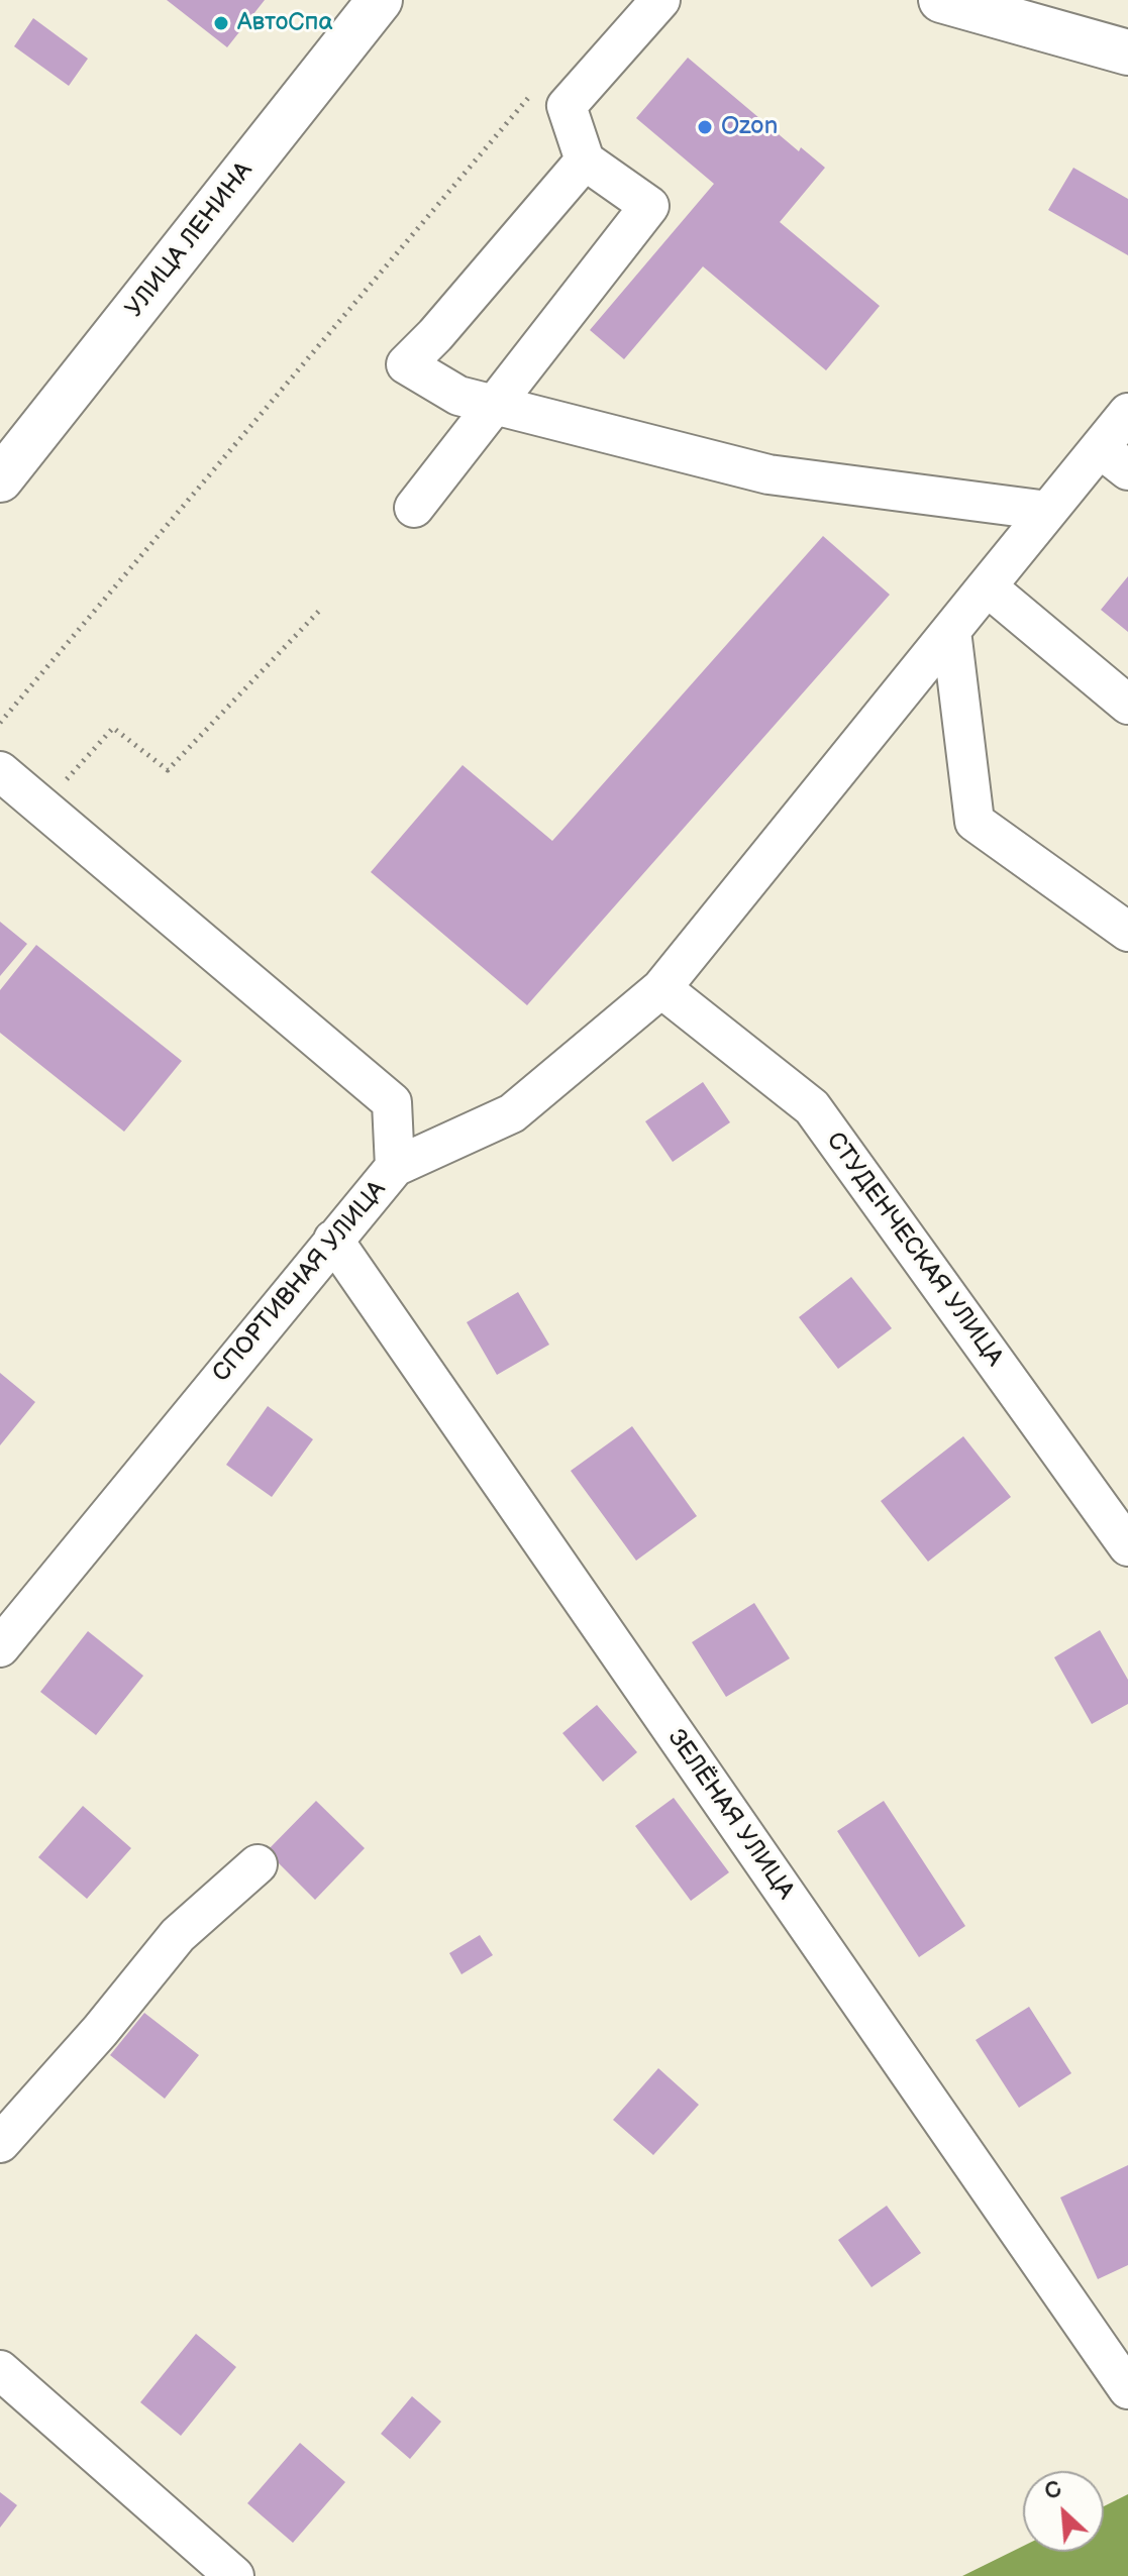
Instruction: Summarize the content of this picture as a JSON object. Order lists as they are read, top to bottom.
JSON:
{
  "streets": {
    "main road": ["УЛИЦА ЛЕНИНА"],
    "street": ["СТУДЕНЧЕСКАЯ УЛИЦА", "СПОРТИВНАЯ УЛИЦА", "ЗЕЛЁНАЯ УЛИЦА"]
  },
  "crossings": [
    ["СТУДЕНЧЕСКАЯ УЛИЦА", "СПОРТИВНАЯ УЛИЦА"],
    ["СПОРТИВНАЯ УЛИЦА", "ЗЕЛЁНАЯ УЛИЦА"]
  ],
  "places": ["АвтоСпа", "Ozon"],
  "north": "top left"
}
